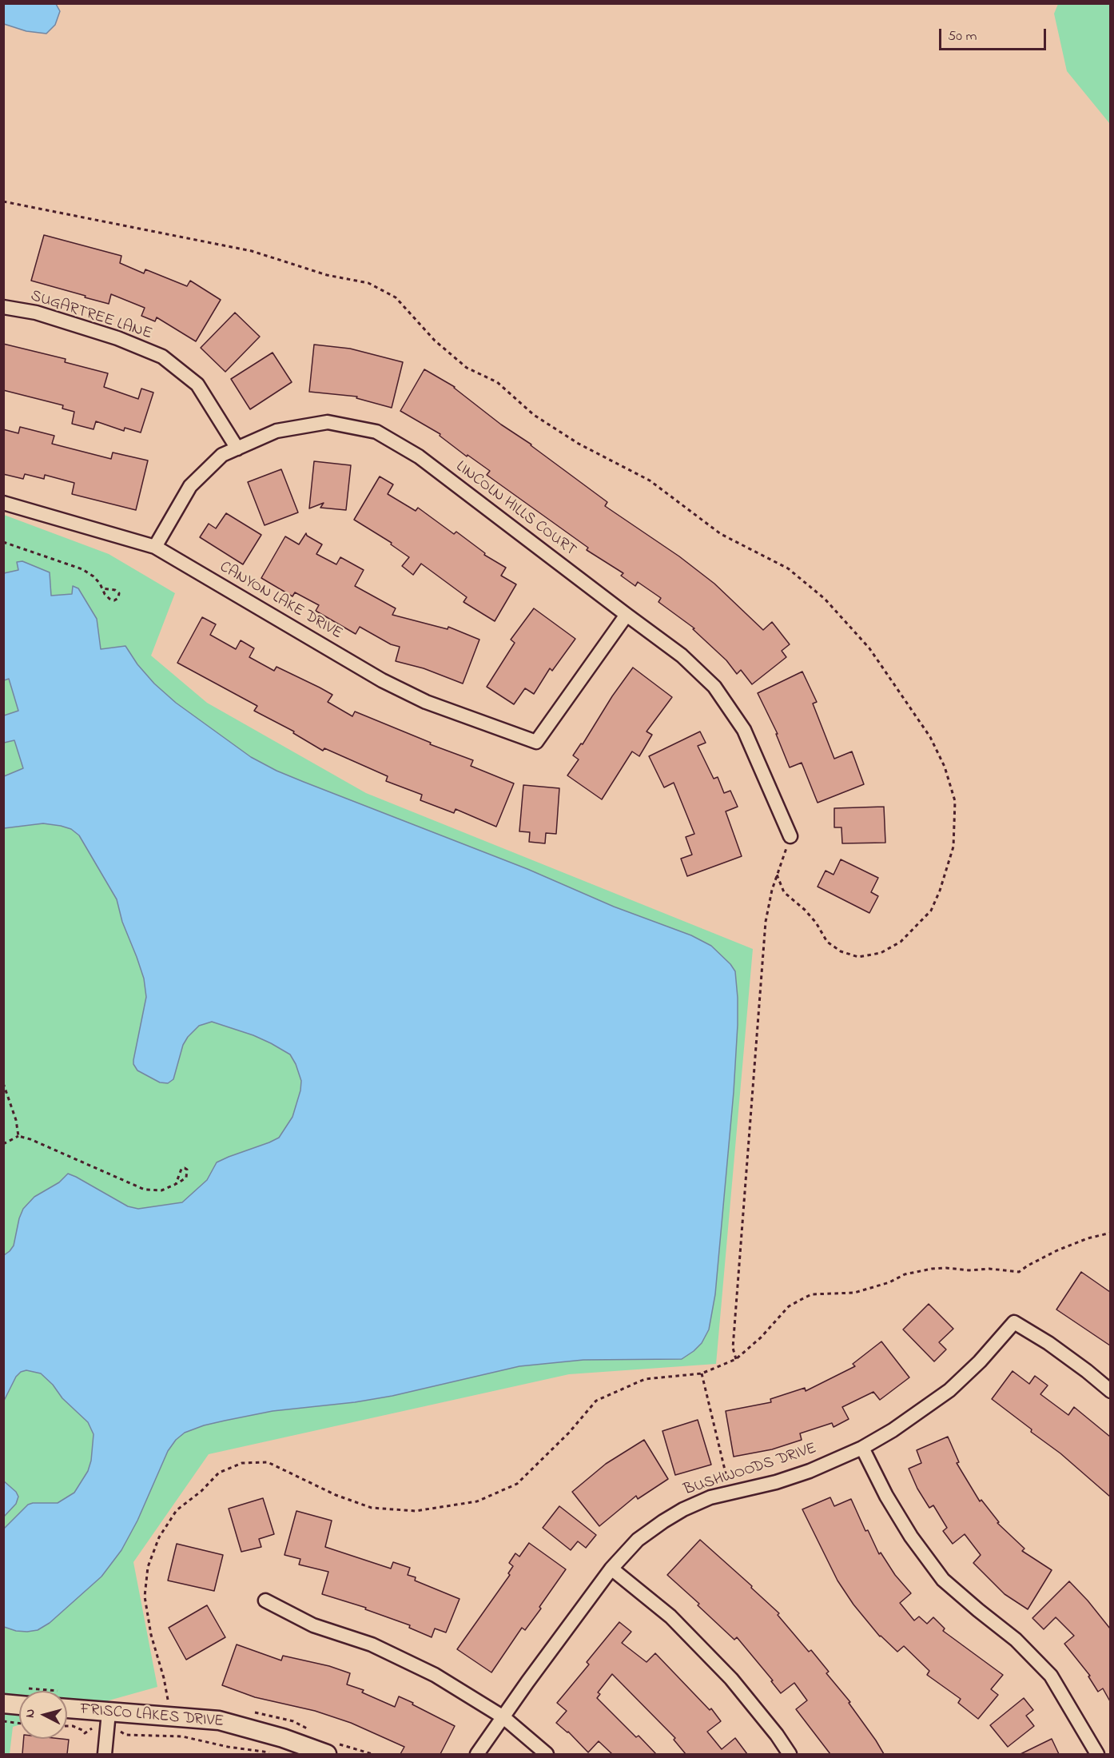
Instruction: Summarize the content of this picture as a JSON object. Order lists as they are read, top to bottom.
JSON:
{
  "streets": {
    "street": [
      "SUGARTREE LANE",
      "LINCOLN HILLS COURT",
      "CANYON LAKE DRIVE",
      "BUSHWOODS DRIVE",
      "FRISCO LAKES DRIVE"
    ]
  },
  "crossings": [
    ["SUGARTREE LANE", "LINCOLN HILLS COURT"],
    ["LINCOLN HILLS COURT", "CANYON LAKE DRIVE"]
  ],
  "scale_bar": "50 m",
  "north": "left"
}
